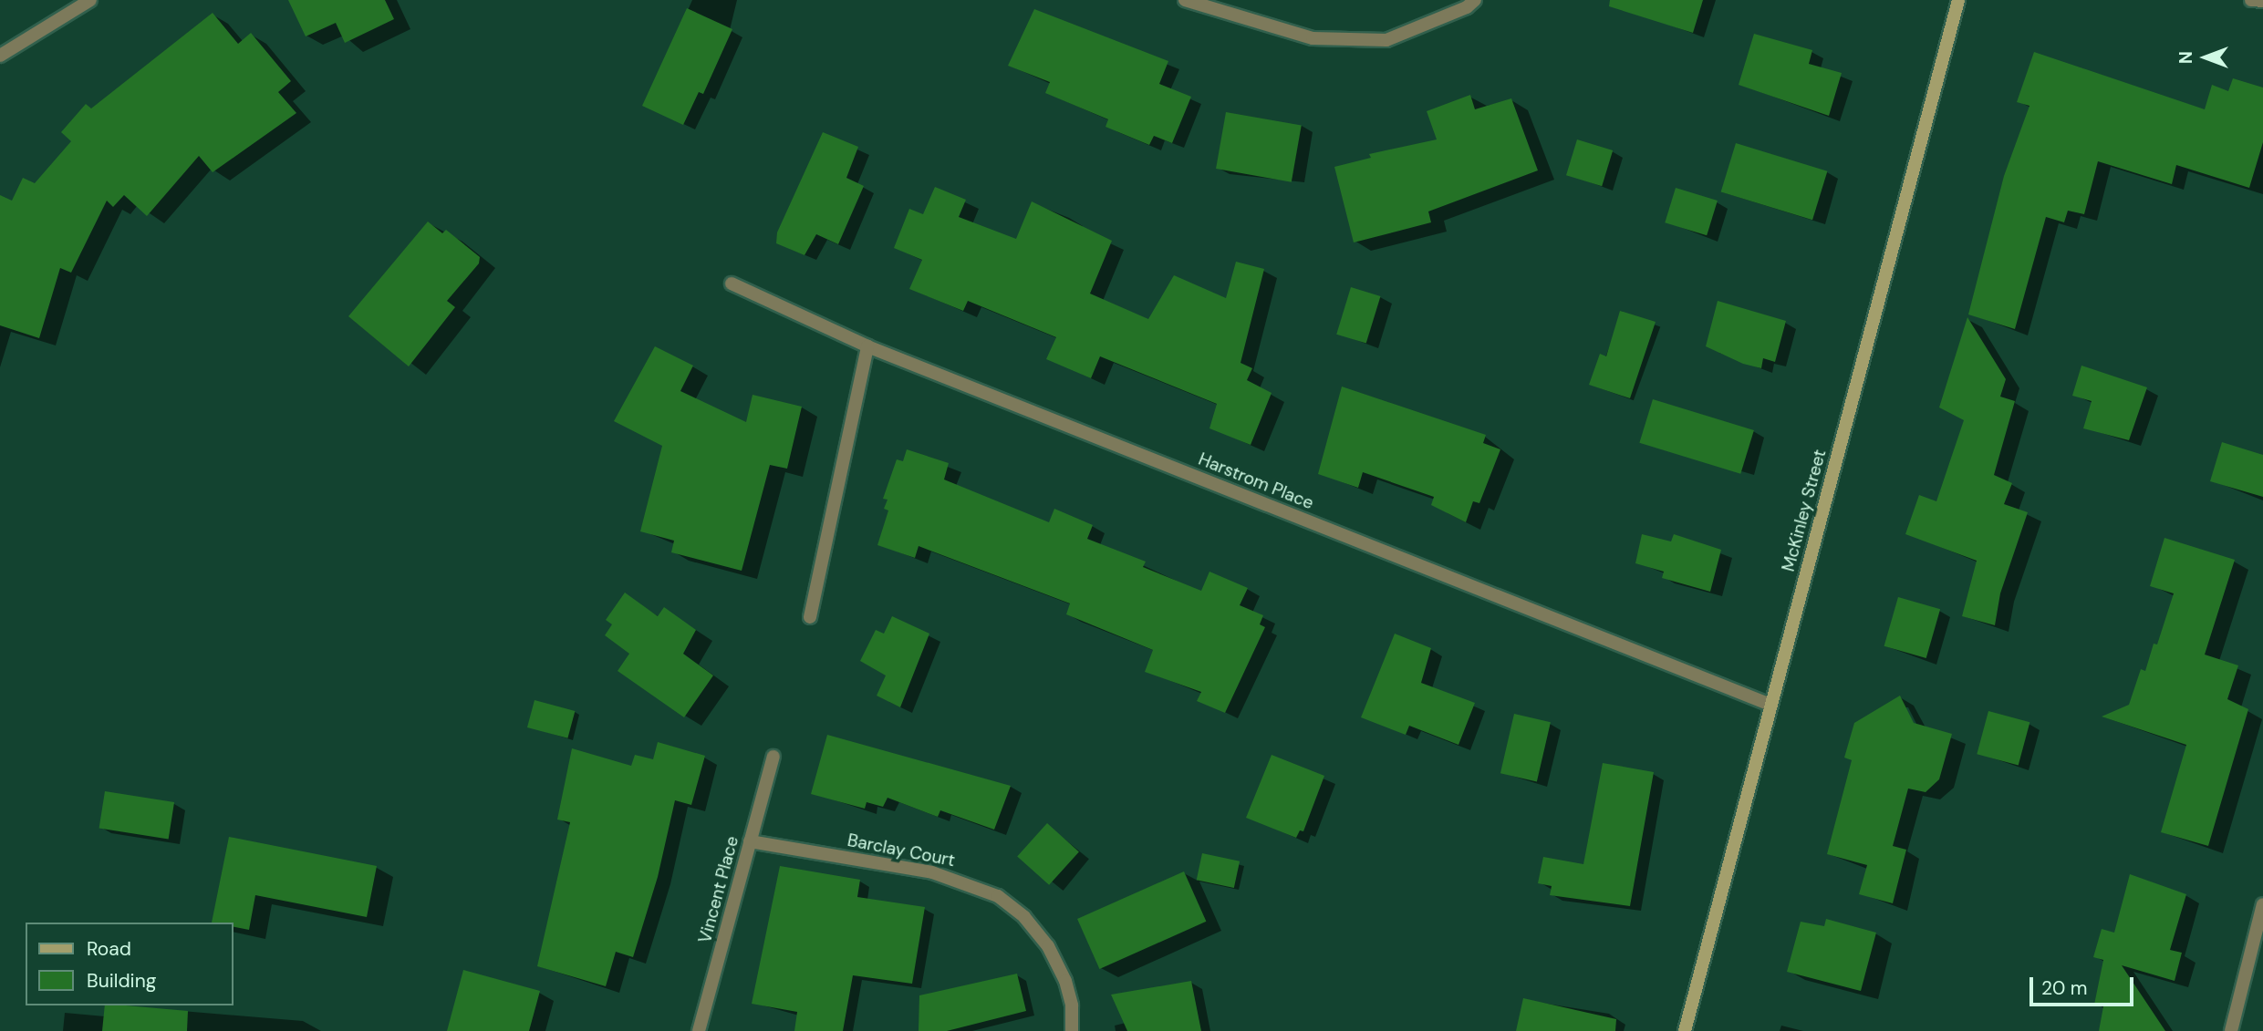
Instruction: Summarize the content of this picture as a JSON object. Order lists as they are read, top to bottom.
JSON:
{
  "streets": {
    "main road": ["McKinley Street"],
    "street": ["Harstrom Place", "Barclay Court", "Vincent Place"]
  },
  "crossings": [
    ["Harstrom Place", "McKinley Street"],
    ["Barclay Court", "Vincent Place"]
  ],
  "legend": ["Road", "Building"],
  "scale_bar": "20 m",
  "north": "left"
}
